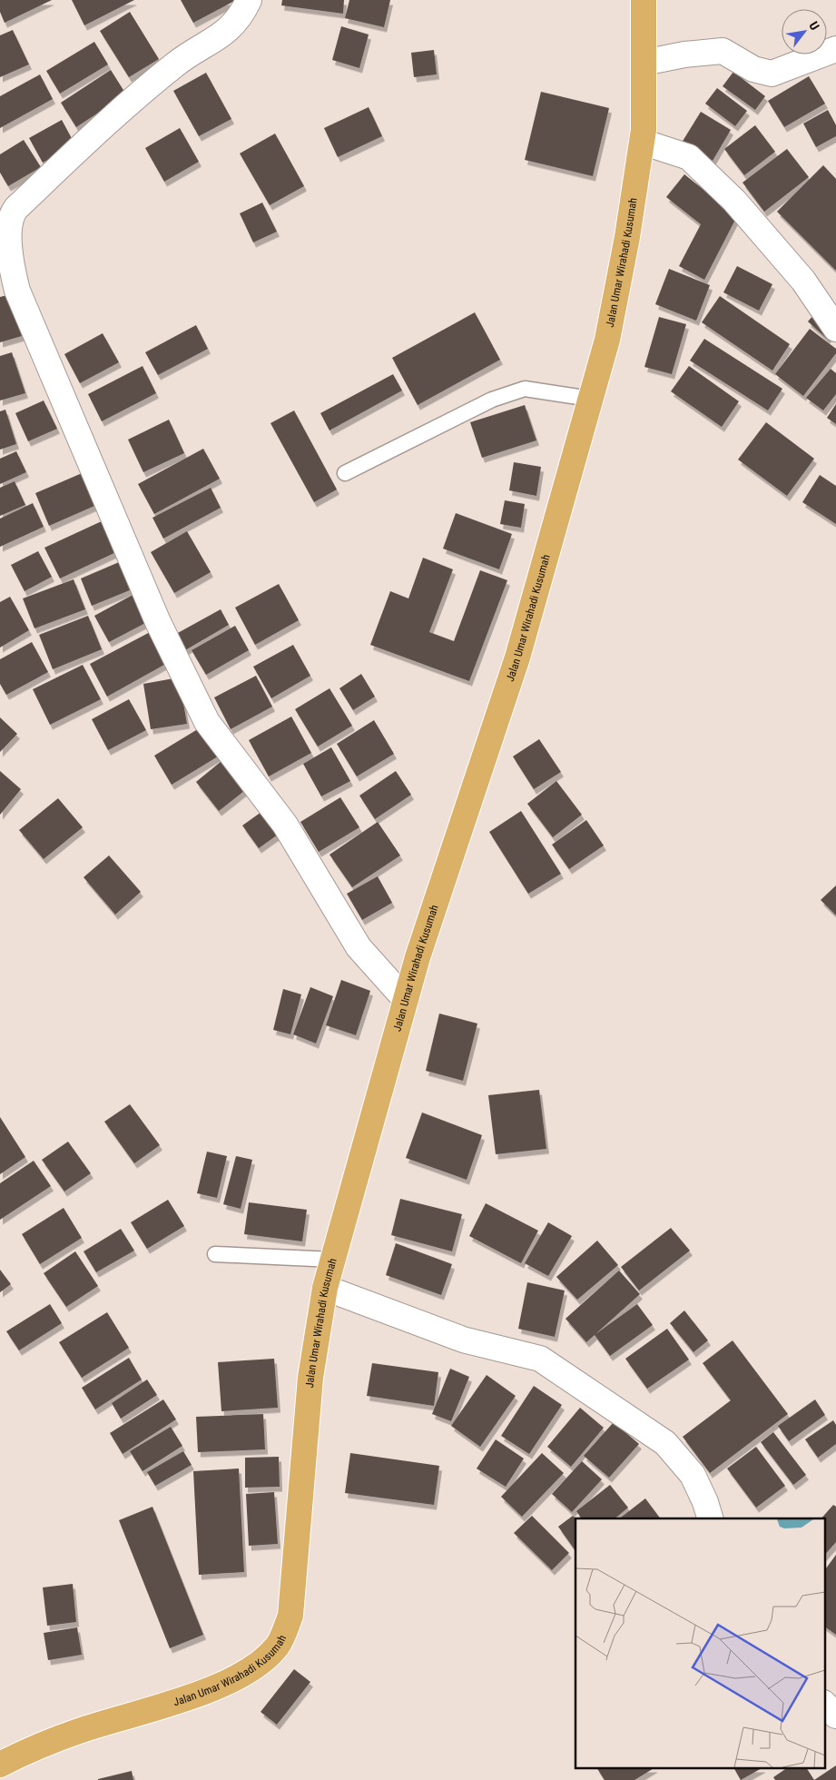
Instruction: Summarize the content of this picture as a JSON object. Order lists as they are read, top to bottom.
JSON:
{
  "streets": {
    "main road": ["Jalan Umar Wirahadi Kusumah"]
  },
  "north": "top right"
}
